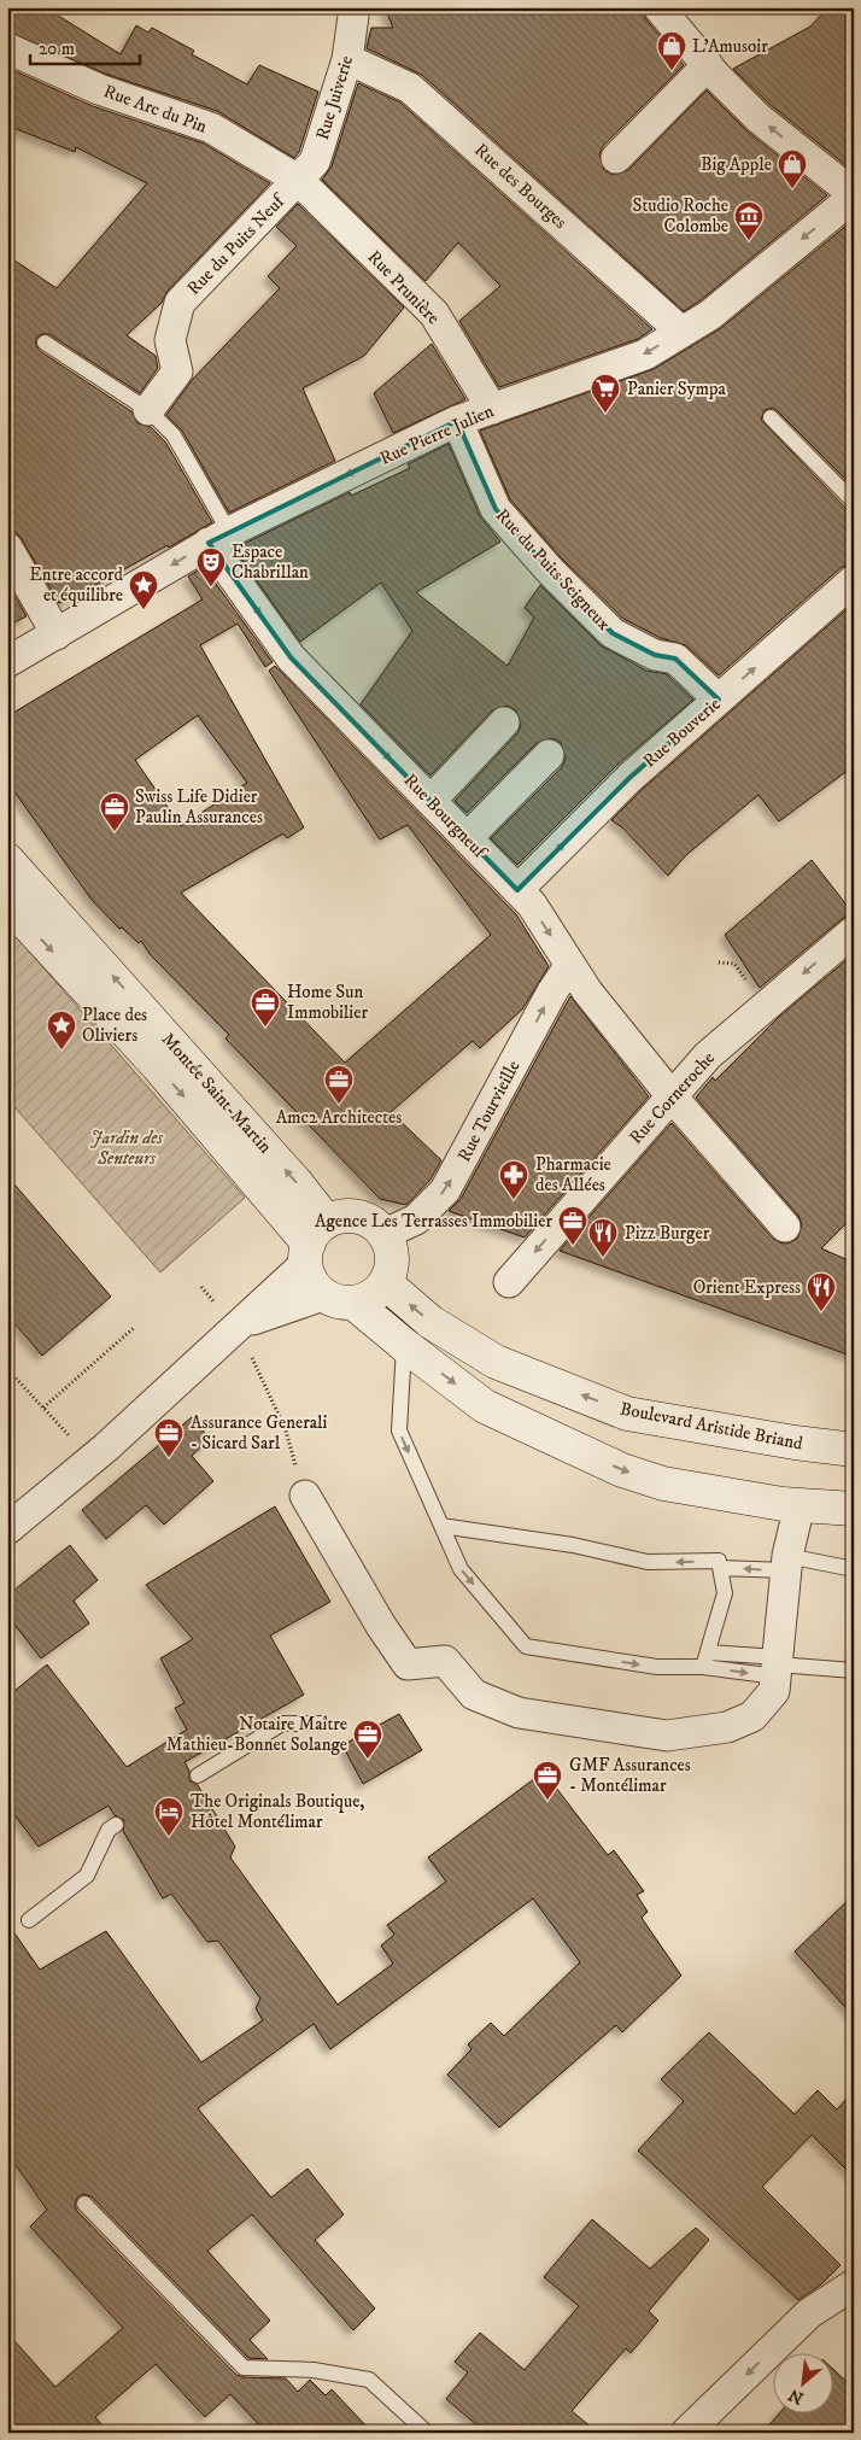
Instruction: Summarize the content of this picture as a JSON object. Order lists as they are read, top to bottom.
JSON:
{
  "streets": {
    "main road": ["Montée Saint-Martin", "Boulevard Aristide Briand"],
    "street": [
      "Rue Juiverie",
      "Rue Arc du Pin",
      "Rue des Bourges",
      "Rue du Puits Neuf",
      "Rue Prunière",
      "Rue Pierre Julien",
      "Rue du Puits Seigneux",
      "Rue Bouverie",
      "Rue Bourgneuf",
      "Rue Corneroche",
      "Rue Tourvieille"
    ]
  },
  "crossings": [
    ["Rue Juiverie", "Rue Arc du Pin"],
    ["Rue Juiverie", "Rue des Bourges"],
    ["Rue Juiverie", "Rue du Puits Neuf"],
    ["Rue Juiverie", "Rue Prunière"],
    ["Rue Arc du Pin", "Rue du Puits Neuf"],
    ["Rue Arc du Pin", "Rue Prunière"],
    ["Rue des Bourges", "Rue Pierre Julien"],
    ["Rue du Puits Neuf", "Rue Prunière"],
    ["Rue Prunière", "Rue Pierre Julien"],
    ["Rue Pierre Julien", "Rue du Puits Seigneux"],
    ["Rue Pierre Julien", "Rue Bourgneuf"],
    ["Rue du Puits Seigneux", "Rue Bouverie"],
    ["Rue Bouverie", "Rue Bourgneuf"],
    ["Rue Bourgneuf", "Rue Corneroche"],
    ["Rue Bourgneuf", "Rue Tourvieille"],
    ["Montée Saint-Martin", "Rue Tourvieille"],
    ["Montée Saint-Martin", "Boulevard Aristide Briand"],
    ["Rue Tourvieille", "Boulevard Aristide Briand"]
  ],
  "one_way": [
    "Rue Pierre Julien",
    "Rue Bourgneuf",
    "Rue Corneroche",
    "Rue Tourvieille"
  ],
  "parks": ["Jardin des Senteurs"],
  "places": {
    "shop": ["L'Amusoir", "Big Apple"],
    "museum": ["Studio Roche Colombe"],
    "supermarket": ["Panier Sympa"],
    "theatre": ["Espace Chabrillan"],
    "place": ["Entre accord et équilibre", "Place des Oliviers"],
    "office": [
      "Swiss Life Didier Paulin Assurances",
      "Home Sun Immobilier",
      "Amc2 Architectes",
      "Agence Les Terrasses Immobilier",
      "Assurance Generali - Sicard Sarl",
      "Notaire Maître Mathieu-Bonnet Solange",
      "GMF Assurances - Montélimar"
    ],
    "pharmacy": ["Pharmacie des Allées"],
    "restaurant": ["Pizz Burger", "Orient Express"],
    "hotel": ["The Originals Boutique, Hôtel Montélimar"]
  },
  "scale_bar": "20 m",
  "north": "bottom left"
}
